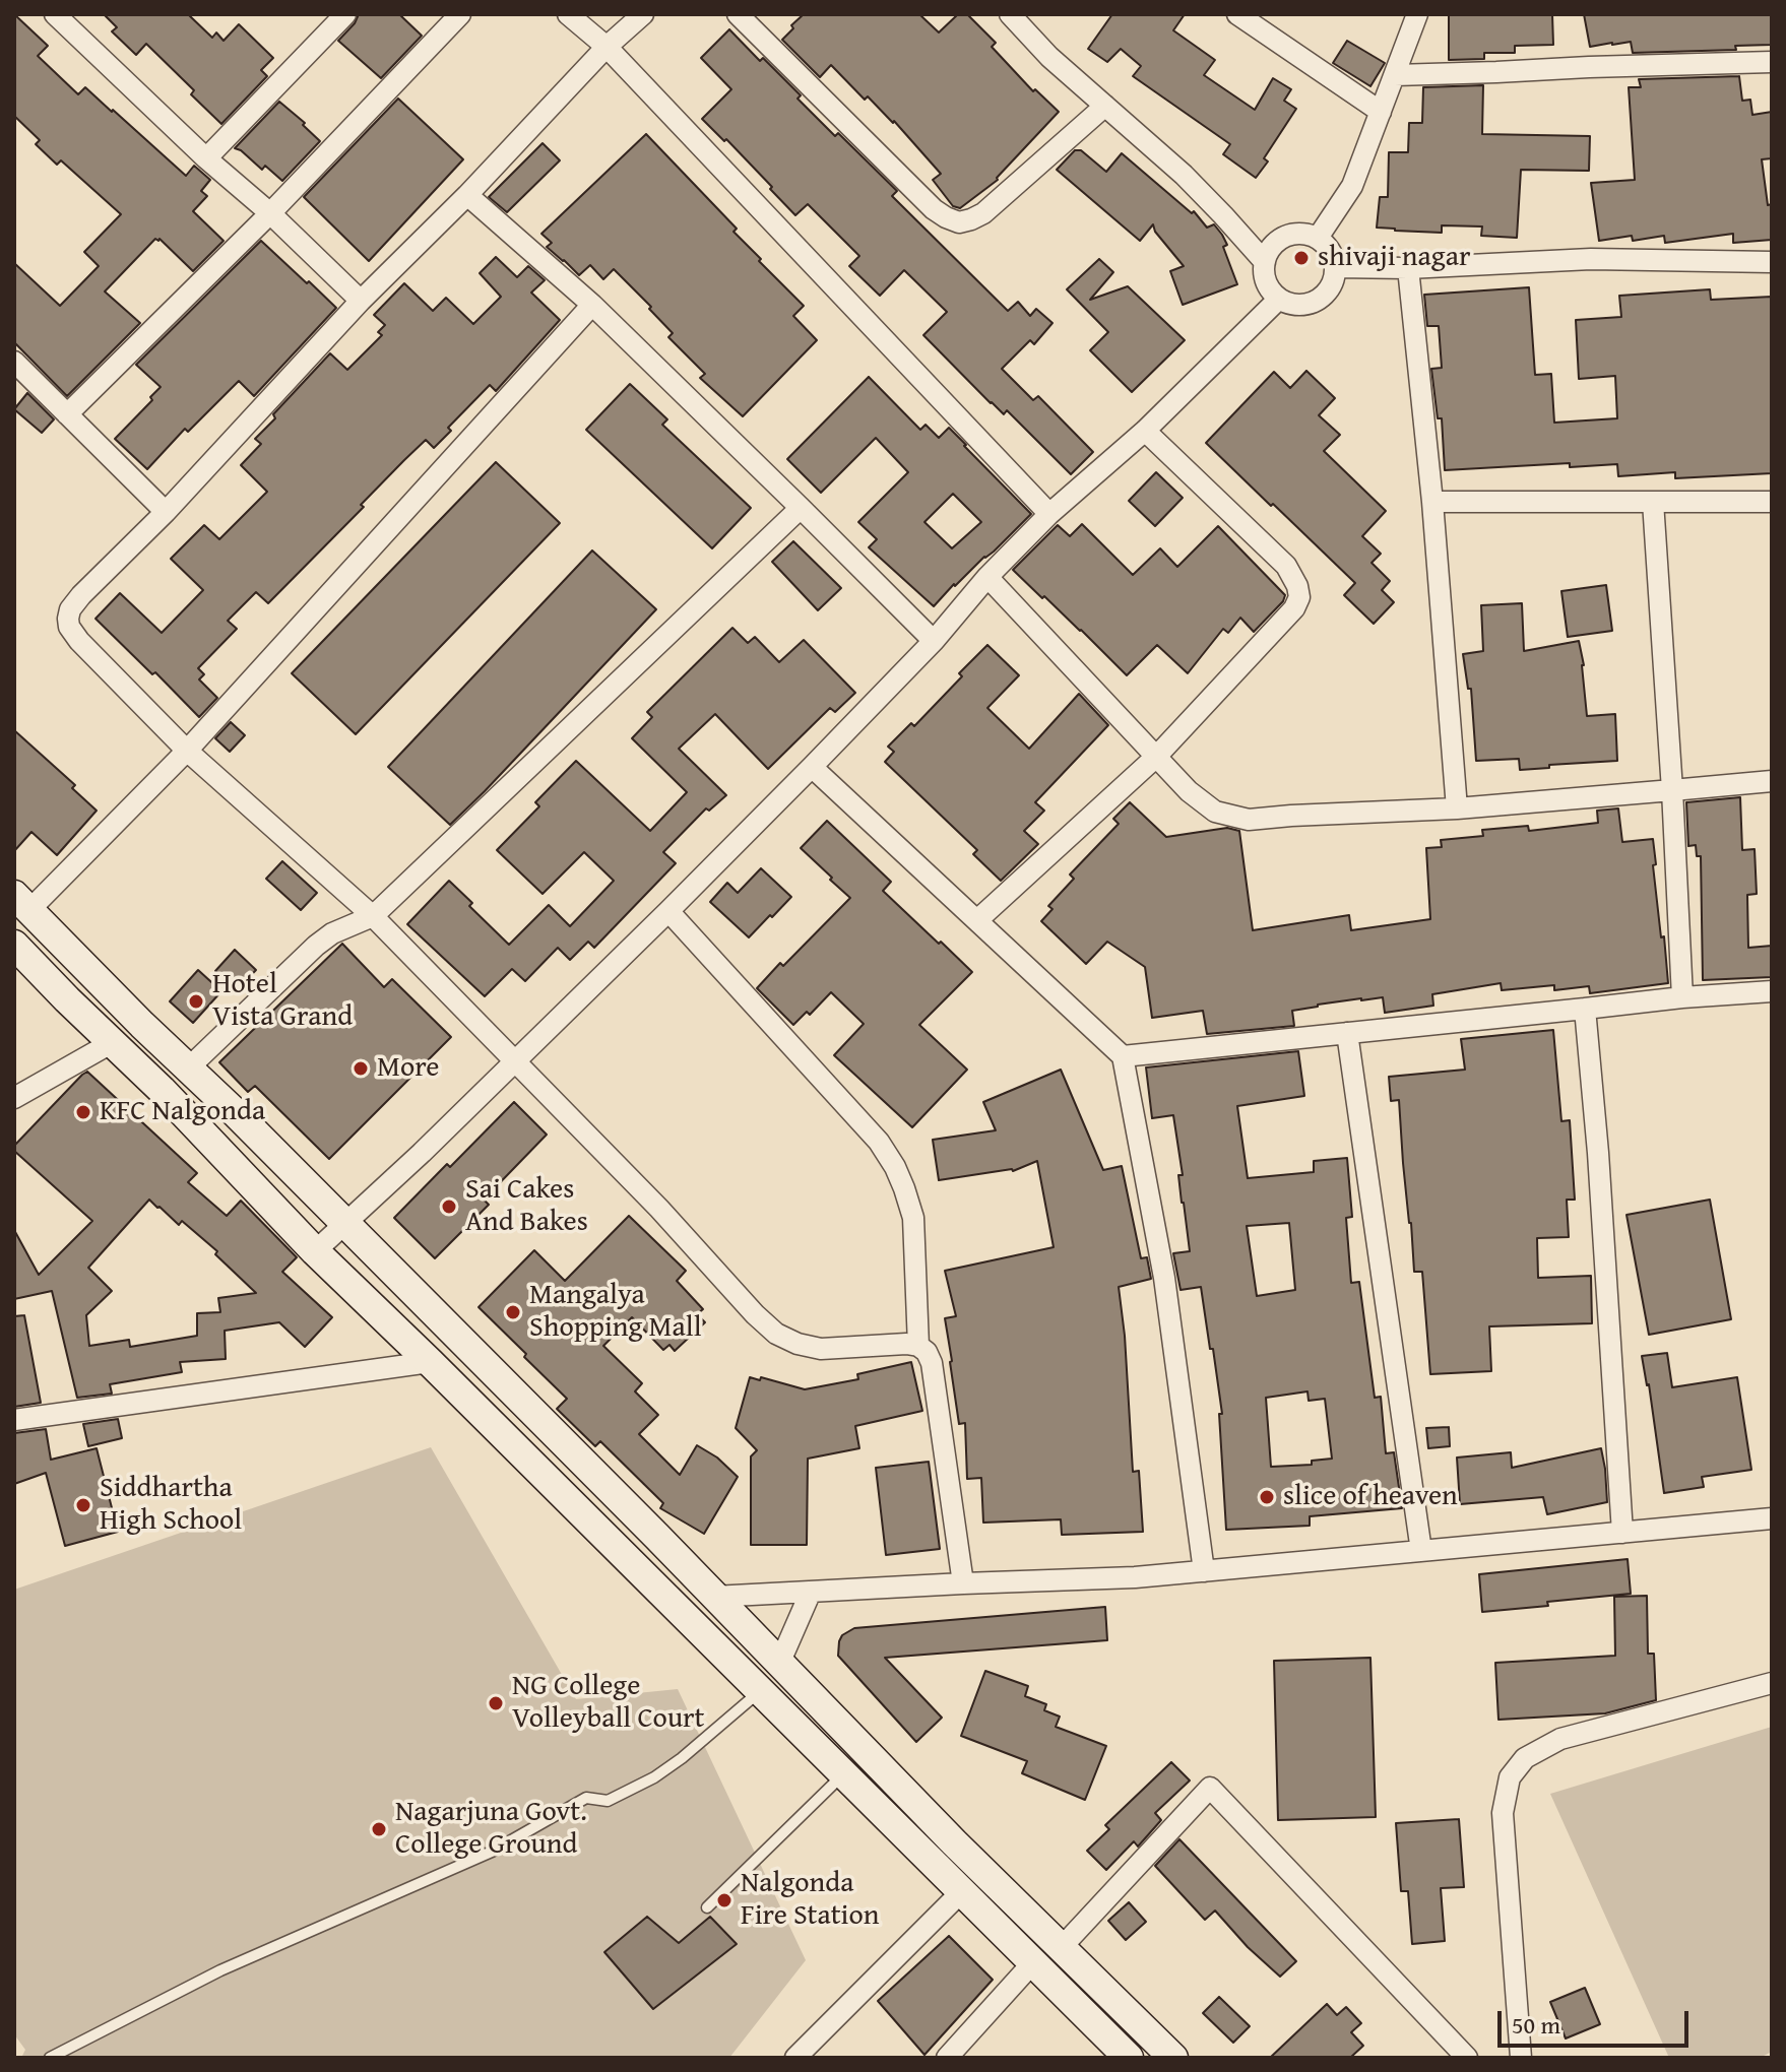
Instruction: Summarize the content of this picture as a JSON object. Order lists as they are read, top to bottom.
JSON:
{
  "places": [
    "shivaji nagar",
    "Hotel Vista Grand",
    "More",
    "KFC Nalgonda",
    "Sai Cakes And Bakes",
    "Mangalya Shopping Mall",
    "slice of heaven",
    "Siddhartha High School",
    "NG College Volleyball Court",
    "Nagarjuna Govt. College Ground",
    "Nalgonda Fire Station"
  ],
  "scale_bar": "50 m"
}
